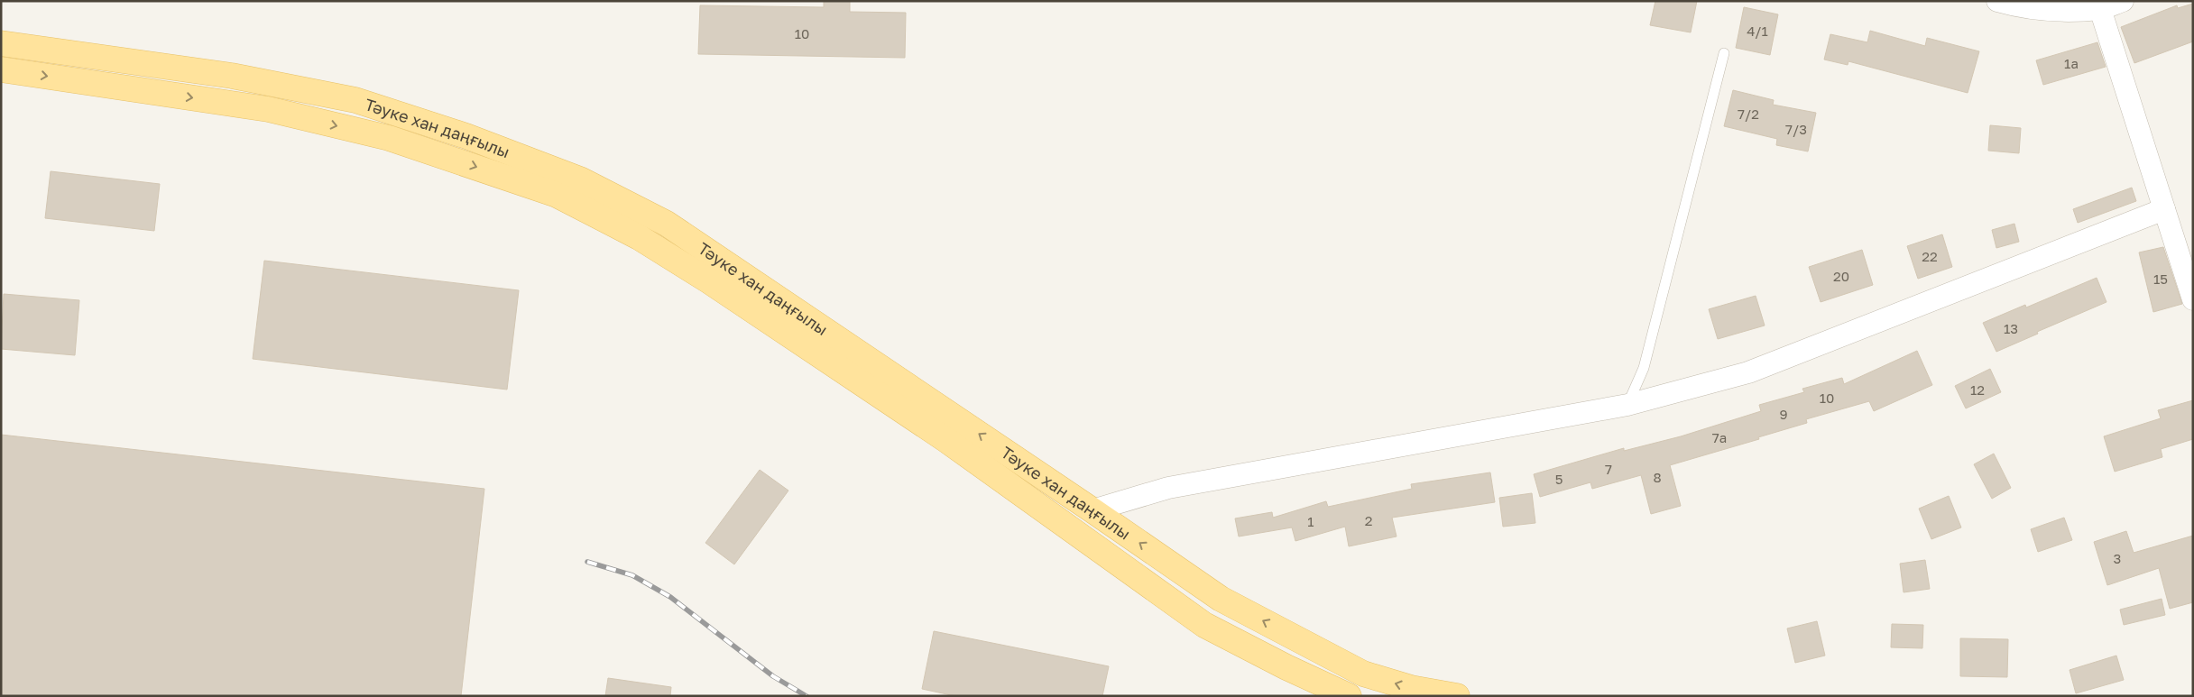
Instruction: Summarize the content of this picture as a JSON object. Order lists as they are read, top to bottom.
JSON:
{
  "streets": {
    "main road": ["Тәуке хан даңғылы"]
  },
  "house_numbers": [
    "4/1",
    "10",
    "1а",
    "7/2",
    "7/3",
    "22",
    "20",
    "15",
    "13",
    "12",
    "10",
    "9",
    "7а",
    "7",
    "8",
    "5",
    "2",
    "1",
    "3"
  ]
}
